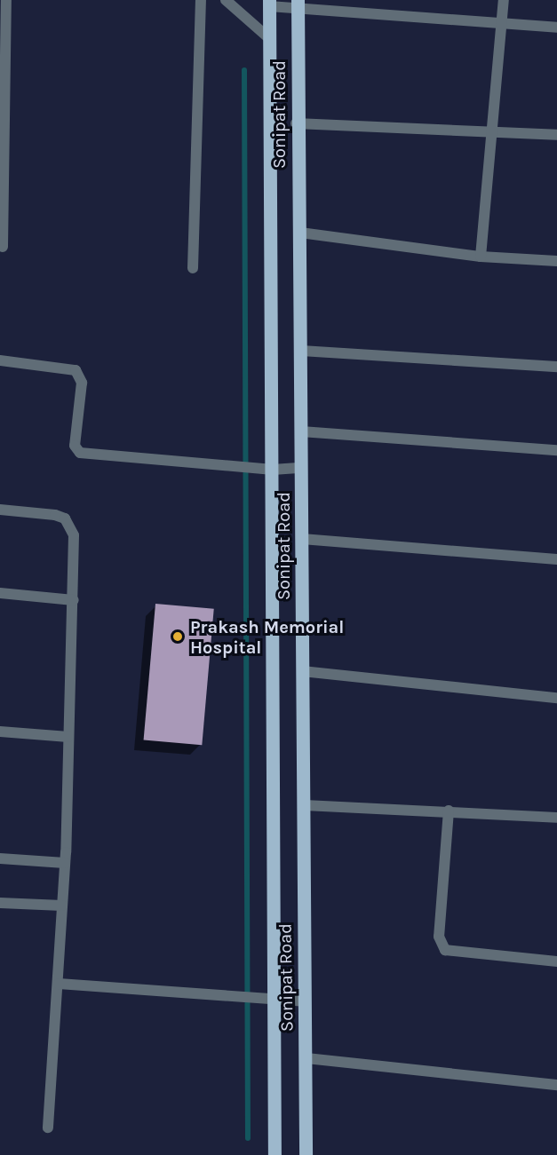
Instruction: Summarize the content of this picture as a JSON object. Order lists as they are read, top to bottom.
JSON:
{
  "streets": {
    "main road": ["Sonipat Road"]
  },
  "places": ["Prakash Memorial Hospital"]
}
